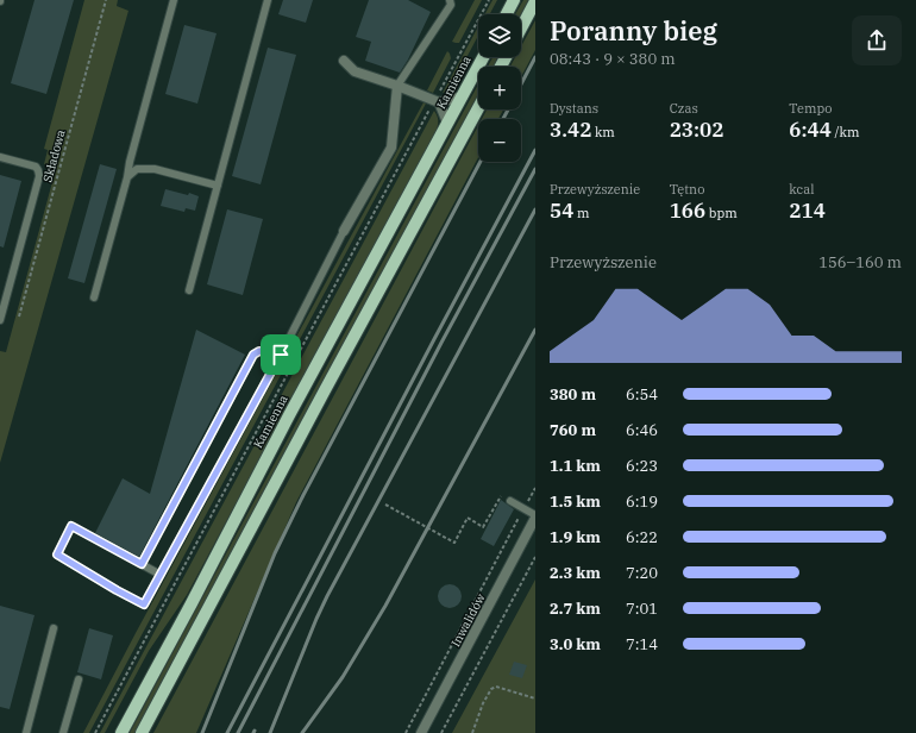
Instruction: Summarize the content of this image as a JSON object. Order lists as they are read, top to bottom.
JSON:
{
  "streets": {
    "main road": ["Kamienna"],
    "street": ["Inwalidów"],
    "path": ["Składowa"]
  },
  "page": {
    "heading": ["Poranny bieg", "08:43 · 9 × 380 m"],
    "map_buttons": ["+", "−"],
    "stats": [
      ["Dystans", "3.42 km"],
      ["Czas", "23:02"],
      ["Tempo", "6:44 /km"],
      ["Przewyższenie", "54 m"],
      ["Tętno", "166 bpm"],
      ["kcal", "214"]
    ],
    "chart": ["Przewyższenie", "156–160 m"],
    "list": [
      {
        "name": "380 m",
        "note": "6:54"
      },
      {
        "name": "760 m",
        "note": "6:46"
      },
      {
        "name": "1.1 km",
        "note": "6:23"
      },
      {
        "name": "1.5 km",
        "note": "6:19"
      },
      {
        "name": "1.9 km",
        "note": "6:22"
      },
      {
        "name": "2.3 km",
        "note": "7:20"
      },
      {
        "name": "2.7 km",
        "note": "7:01"
      },
      {
        "name": "3.0 km",
        "note": "7:14"
      }
    ]
  }
}
